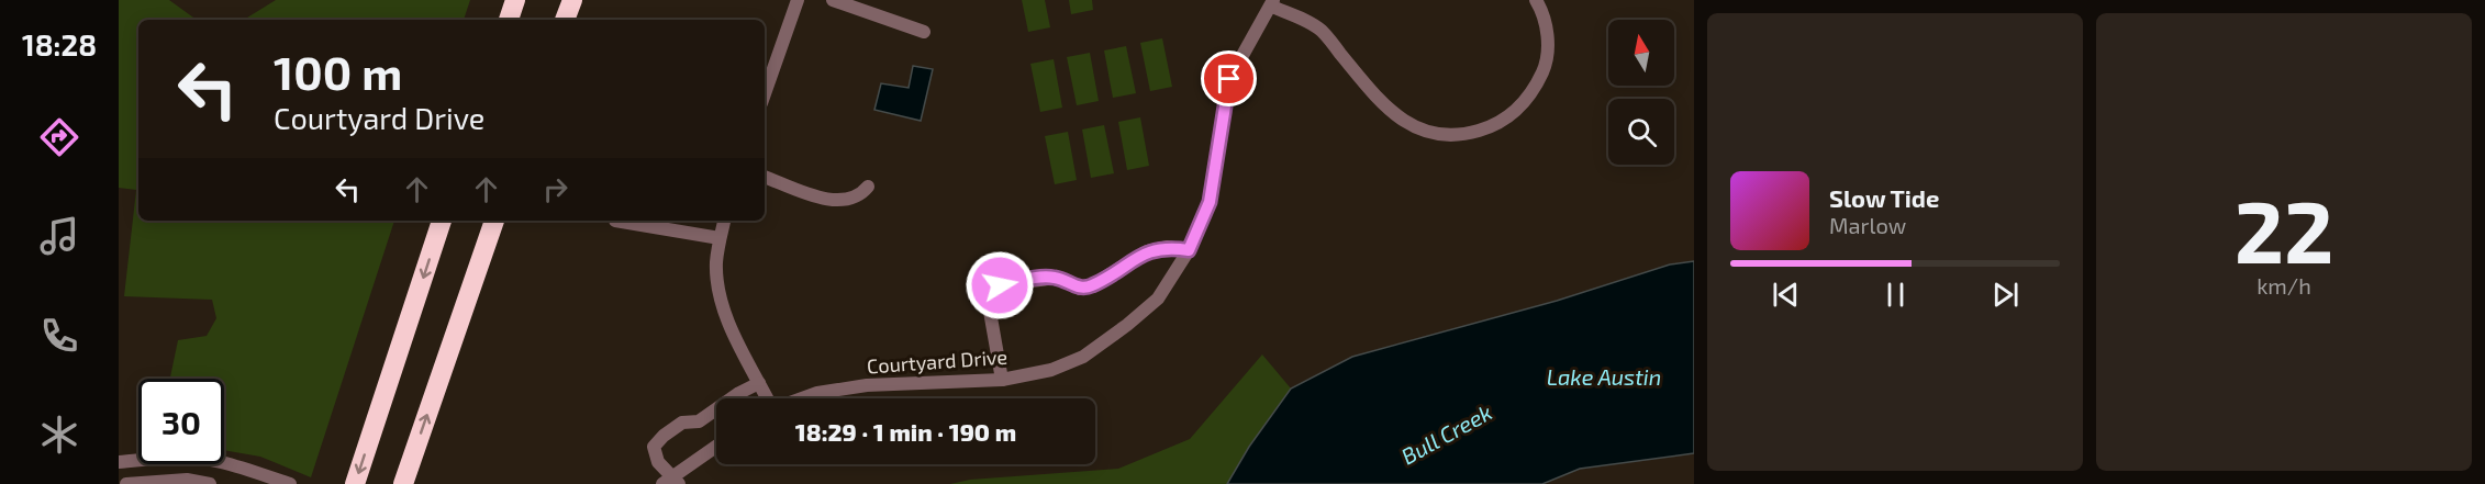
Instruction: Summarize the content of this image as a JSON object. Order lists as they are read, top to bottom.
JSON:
{
  "streets": {
    "street": ["Courtyard Drive"]
  },
  "water": ["Lake Austin", "Bull Creek"],
  "north": "top",
  "page": {
    "tabs": "18:28",
    "tile": ["22", "km/h"],
    "turn": ["100 m", "Courtyard Drive"],
    "song": ["Slow Tide", "Marlow"],
    "limit": "30",
    "trip": "18:29 · 1 min · 190 m"
  }
}
